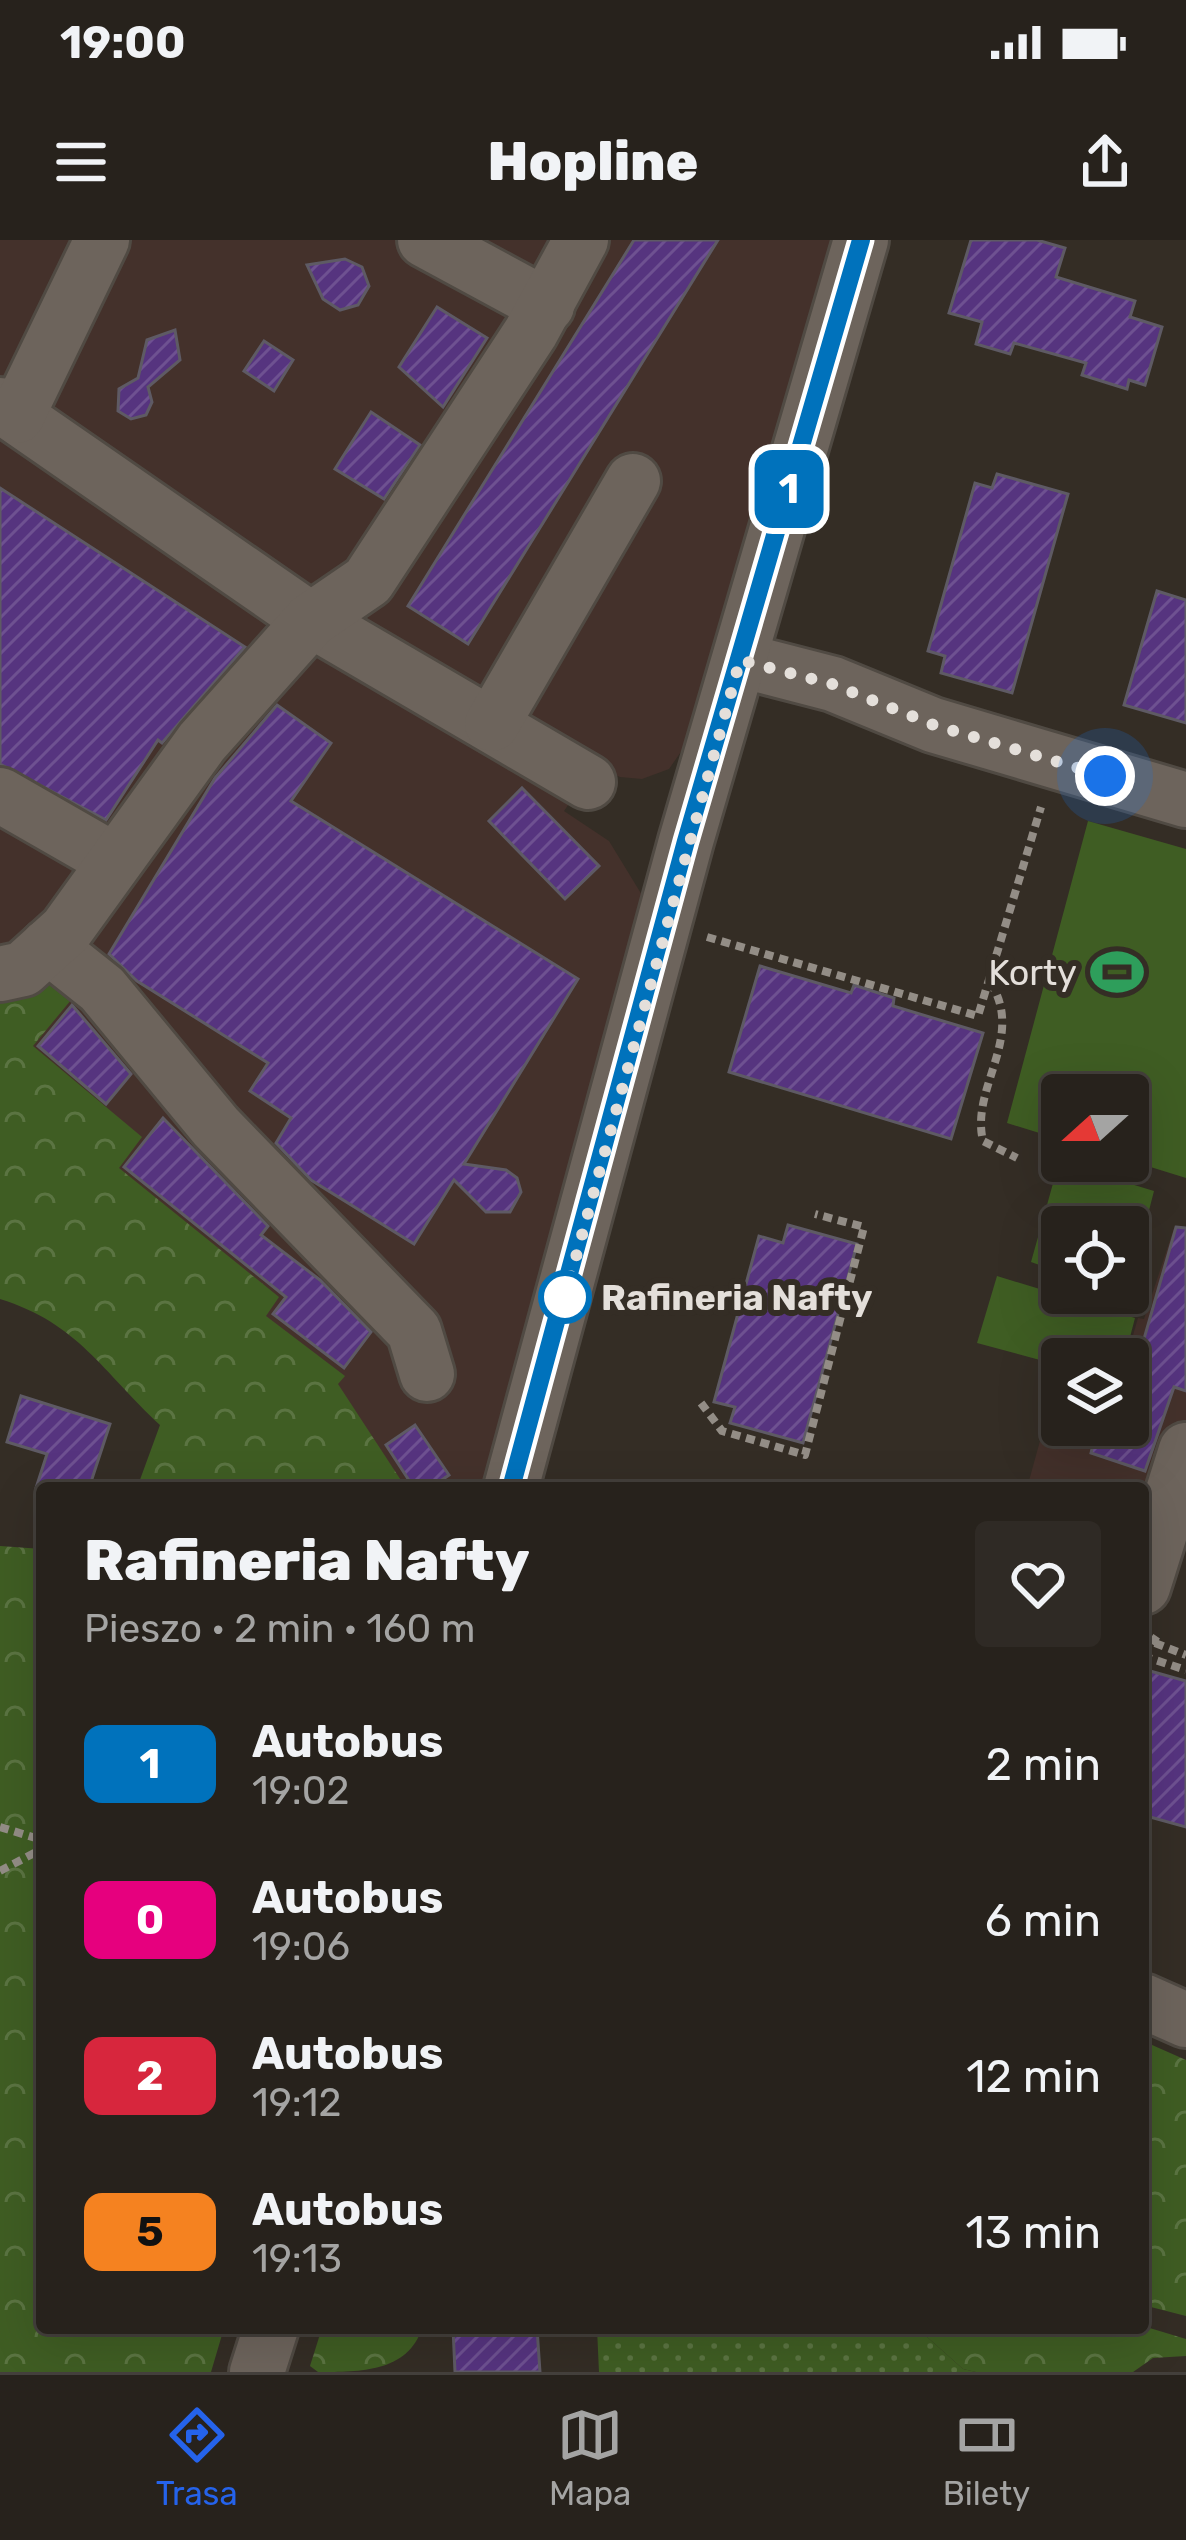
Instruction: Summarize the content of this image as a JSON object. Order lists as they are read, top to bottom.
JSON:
{
  "places": {
    "sports": ["Korty"],
    "other": ["Rafineria Nafty"]
  },
  "lines": ["bus line 1"],
  "north": "left",
  "page": {
    "status": "19:00",
    "header": "Hopline",
    "on_map": "1",
    "heading": ["Rafineria Nafty", "Pieszo · 2 min · 160 m"],
    "list": [
      {
        "mark": "1",
        "name": "Autobus",
        "note": "19:02",
        "value": "2 min"
      },
      {
        "mark": "0",
        "name": "Autobus",
        "note": "19:06",
        "value": "6 min"
      },
      {
        "mark": "2",
        "name": "Autobus",
        "note": "19:12",
        "value": "12 min"
      },
      {
        "mark": "5",
        "name": "Autobus",
        "note": "19:13",
        "value": "13 min"
      }
    ],
    "tabs": ["Trasa", "Mapa", "Bilety"]
  }
}
